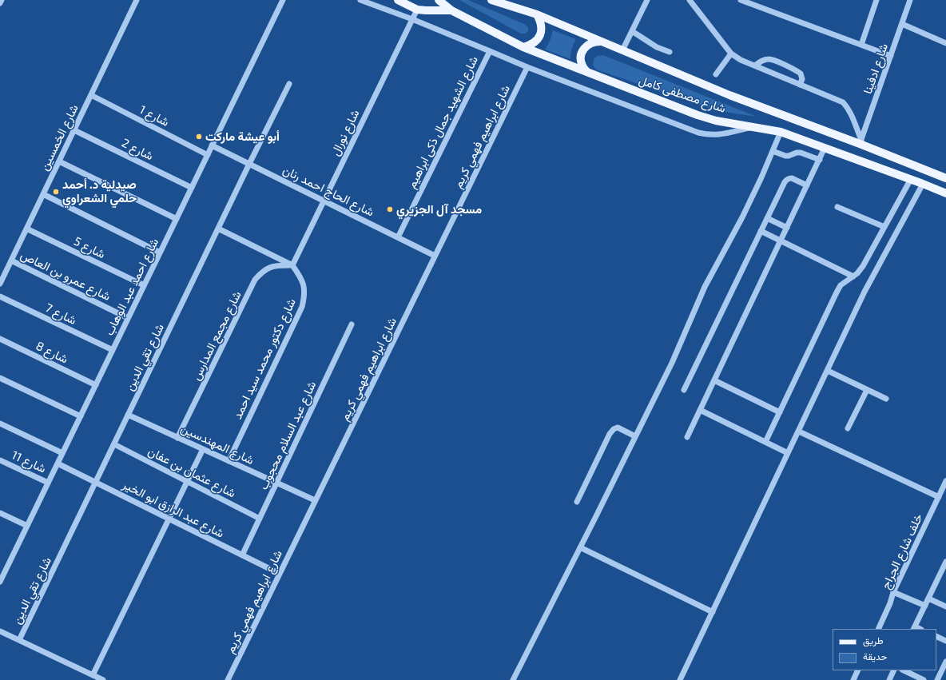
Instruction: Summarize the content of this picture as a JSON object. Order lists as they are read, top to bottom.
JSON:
{
  "streets": {
    "main road": ["شارع مصطفى كامل"],
    "street": [
      "شارع ادفينا",
      "شارع 1",
      "شارع الشهيد جمال ذكى ابراهيم",
      "شارع نورال",
      "شارع ابراهيم فهمي كريم",
      "شارع الخمسين",
      "شارع 2",
      "شارع الحاج احمد رنان",
      "شارع 5",
      "شارع عمرو بن العاص",
      "شارع احمد عبد الوهاب",
      "شارع 7",
      "شارع مجمع المدارس",
      "شارع 8",
      "شارع تقي الدين",
      "شارع دكتور محمد سيد احمد",
      "شارع عبد السلام محجوب",
      "شارع المهندسين",
      "شارع 11",
      "شارع عثمان بن عفان",
      "شارع عبد الرازق ابو الخير",
      "خلف شارع الجراج"
    ]
  },
  "crossings": [
    ["شارع ادفينا", "شارع مصطفى كامل"],
    ["شارع 1", "شارع الخمسين"],
    ["شارع 1", "شارع احمد عبد الوهاب"],
    ["شارع الشهيد جمال ذكى ابراهيم", "شارع الحاج احمد رنان"],
    ["شارع نورال", "شارع الحاج احمد رنان"],
    ["شارع نورال", "شارع مجمع المدارس"],
    ["شارع نورال", "شارع دكتور محمد سيد احمد"],
    ["شارع ابراهيم فهمي كريم", "شارع الحاج احمد رنان"],
    ["شارع ابراهيم فهمي كريم", "شارع المهندسين"],
    ["شارع ابراهيم فهمي كريم", "شارع عبد الرازق ابو الخير"],
    ["شارع الخمسين", "شارع 2"],
    ["شارع الخمسين", "شارع 5"],
    ["شارع الخمسين", "شارع عمرو بن العاص"],
    ["شارع 2", "شارع احمد عبد الوهاب"],
    ["شارع الحاج احمد رنان", "شارع احمد عبد الوهاب"],
    ["شارع الحاج احمد رنان", "شارع تقي الدين"],
    ["شارع 5", "شارع احمد عبد الوهاب"],
    ["شارع عمرو بن العاص", "شارع احمد عبد الوهاب"],
    ["شارع احمد عبد الوهاب", "شارع 7"],
    ["شارع احمد عبد الوهاب", "شارع 8"],
    ["شارع احمد عبد الوهاب", "شارع 11"],
    ["شارع احمد عبد الوهاب", "شارع عبد الرازق ابو الخير"],
    ["شارع مجمع المدارس", "شارع دكتور محمد سيد احمد"],
    ["شارع مجمع المدارس", "شارع المهندسين"],
    ["شارع تقي الدين", "شارع المهندسين"],
    ["شارع تقي الدين", "شارع عثمان بن عفان"],
    ["شارع تقي الدين", "شارع عبد الرازق ابو الخير"],
    ["شارع دكتور محمد سيد احمد", "شارع المهندسين"],
    ["شارع عبد السلام محجوب", "شارع المهندسين"],
    ["شارع عبد السلام محجوب", "شارع عثمان بن عفان"],
    ["شارع عبد السلام محجوب", "شارع عبد الرازق ابو الخير"]
  ],
  "places": ["أبو عيشة ماركت", "صيدلية د. أحمد حلمي الشعراوي", "مسجد آل الجزيري"],
  "legend": ["طريق", "حديقة"]
}
